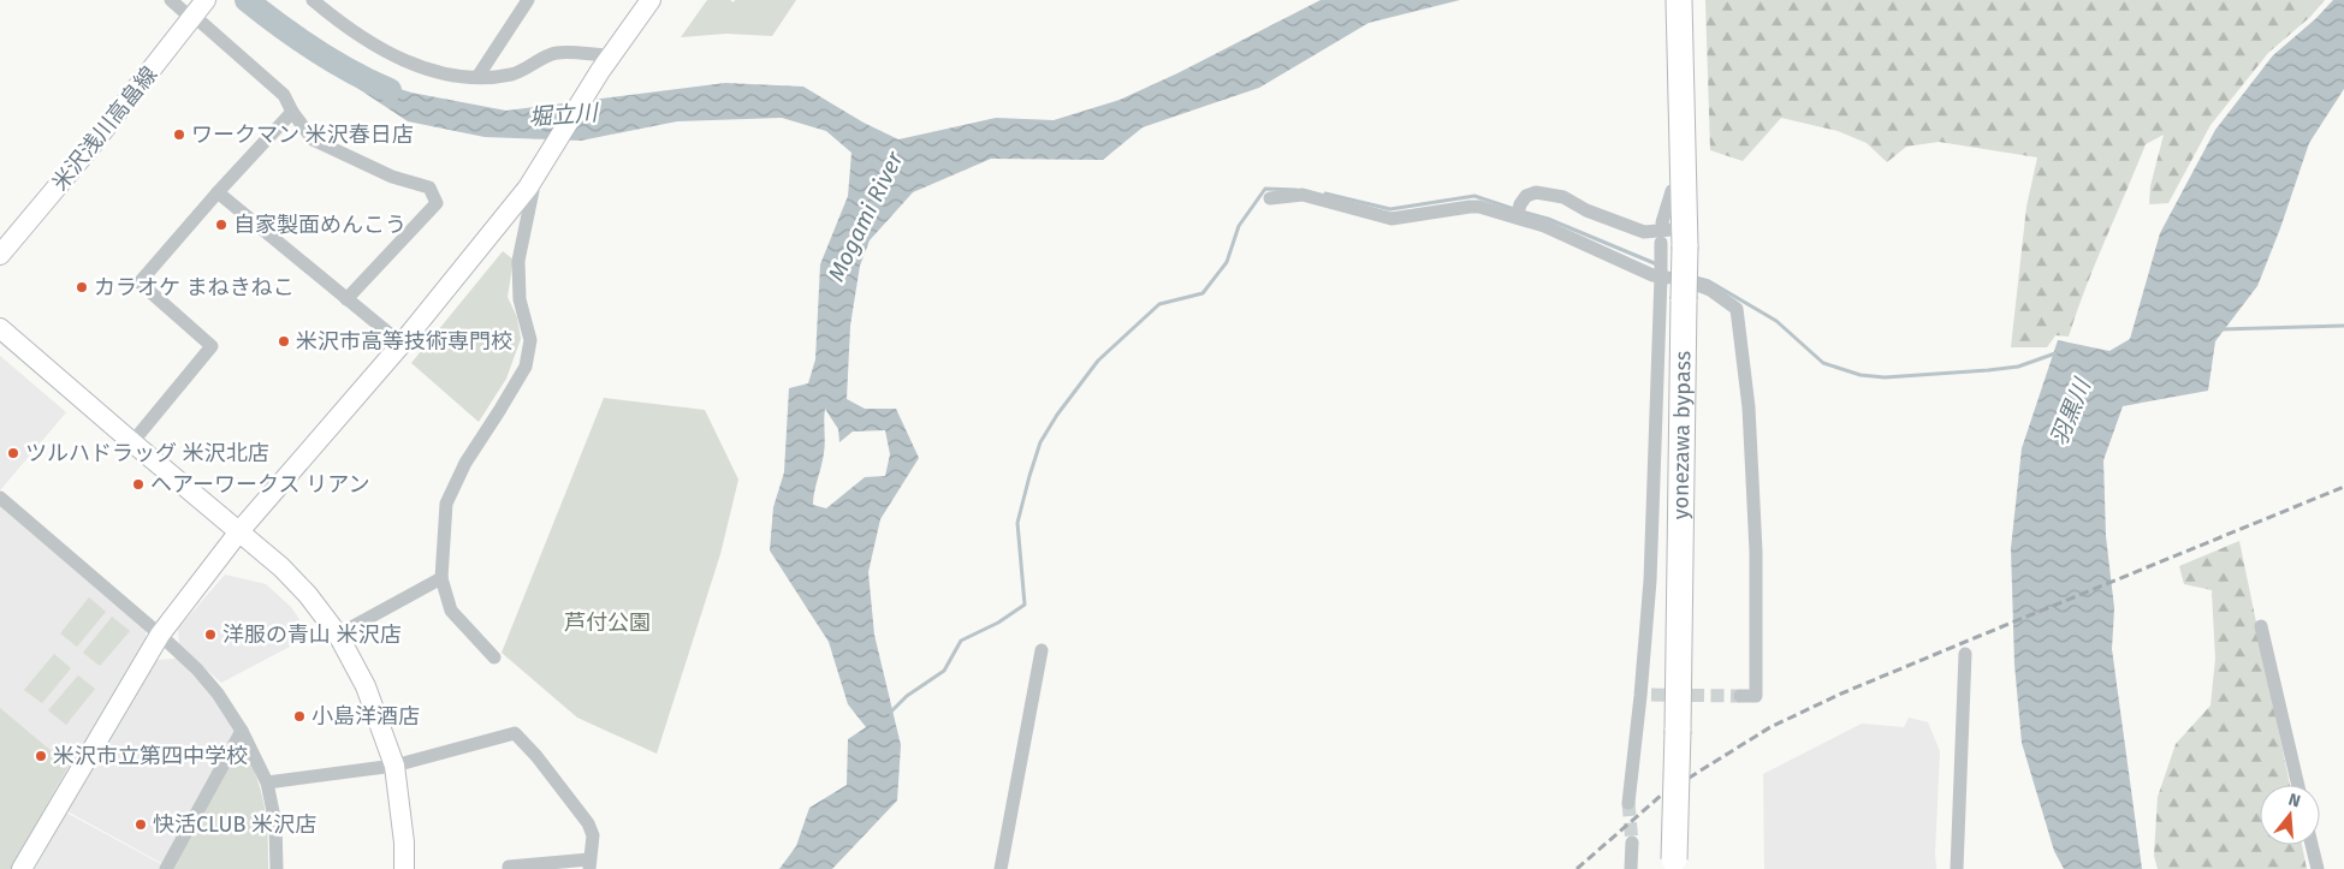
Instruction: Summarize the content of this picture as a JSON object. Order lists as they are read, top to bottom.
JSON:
{
  "streets": {
    "highway": ["yonezawa bypass"],
    "street": ["米沢浅川高畠線"]
  },
  "water": ["堀立川", "Mogami River", "羽黒川"],
  "parks": ["芦付公園"],
  "places": [
    "ワークマン 米沢春日店",
    "自家製面めんこう",
    "カラオケ まねきねこ",
    "米沢市高等技術専門校",
    "ツルハドラッグ 米沢北店",
    "ヘアーワークス リアン",
    "洋服の青山 米沢店",
    "小島洋酒店",
    "米沢市立第四中学校",
    "快活CLUB 米沢店"
  ],
  "north": "top"
}
